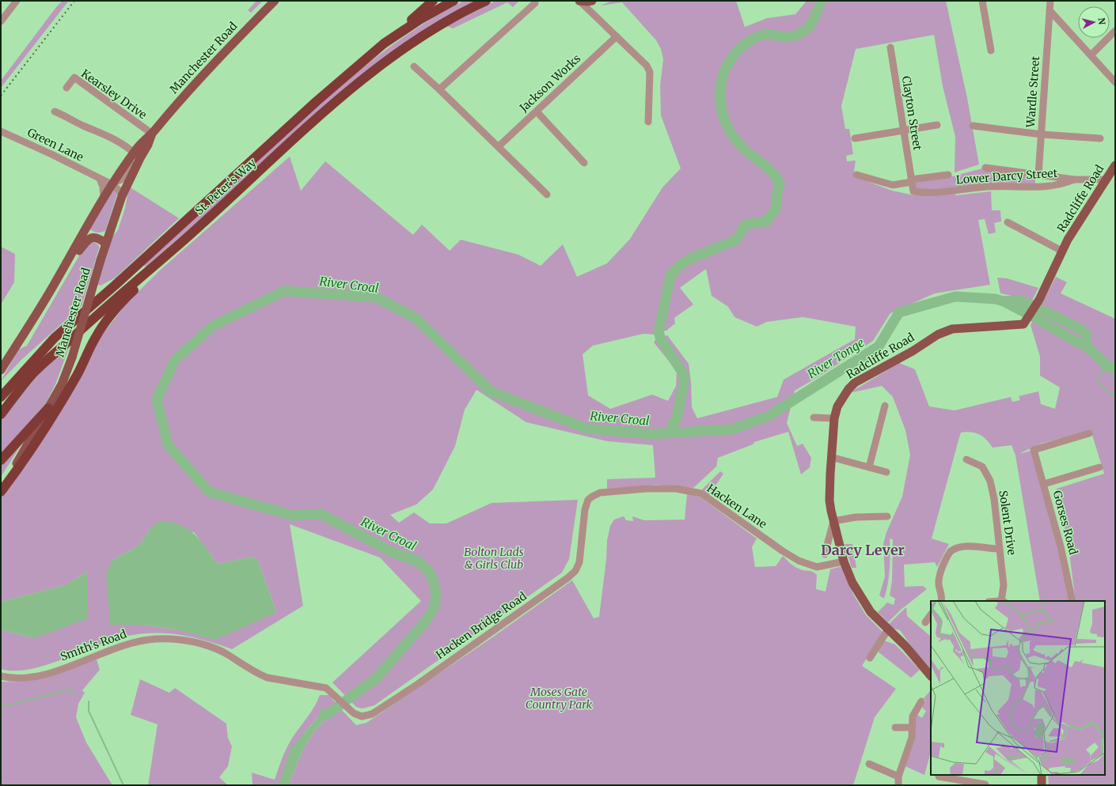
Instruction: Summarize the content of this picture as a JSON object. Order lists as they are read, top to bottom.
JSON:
{
  "streets": {
    "highway": ["St. Peter's Way"],
    "main road": ["Manchester Road", "Radcliffe Road"],
    "street": [
      "Jackson Works",
      "Wardle Street",
      "Kearsley Drive",
      "Clayton Street",
      "Green Lane",
      "Lower Darcy Street",
      "Hacken Lane",
      "Solent Drive",
      "Gorses Road",
      "Hacken Bridge Road",
      "Smith's Road"
    ]
  },
  "crossings": [
    ["Manchester Road", "Kearsley Drive"],
    ["Manchester Road", "Green Lane"],
    ["Clayton Street", "Lower Darcy Street"],
    ["Radcliffe Road", "Hacken Lane"],
    ["Hacken Lane", "Hacken Bridge Road"],
    ["Hacken Bridge Road", "Smith's Road"]
  ],
  "districts": ["Darcy Lever"],
  "water": ["River Croal", "River Tonge"],
  "parks": ["Bolton Lads & Girls Club", "Moses Gate Country Park"],
  "north": "right"
}
